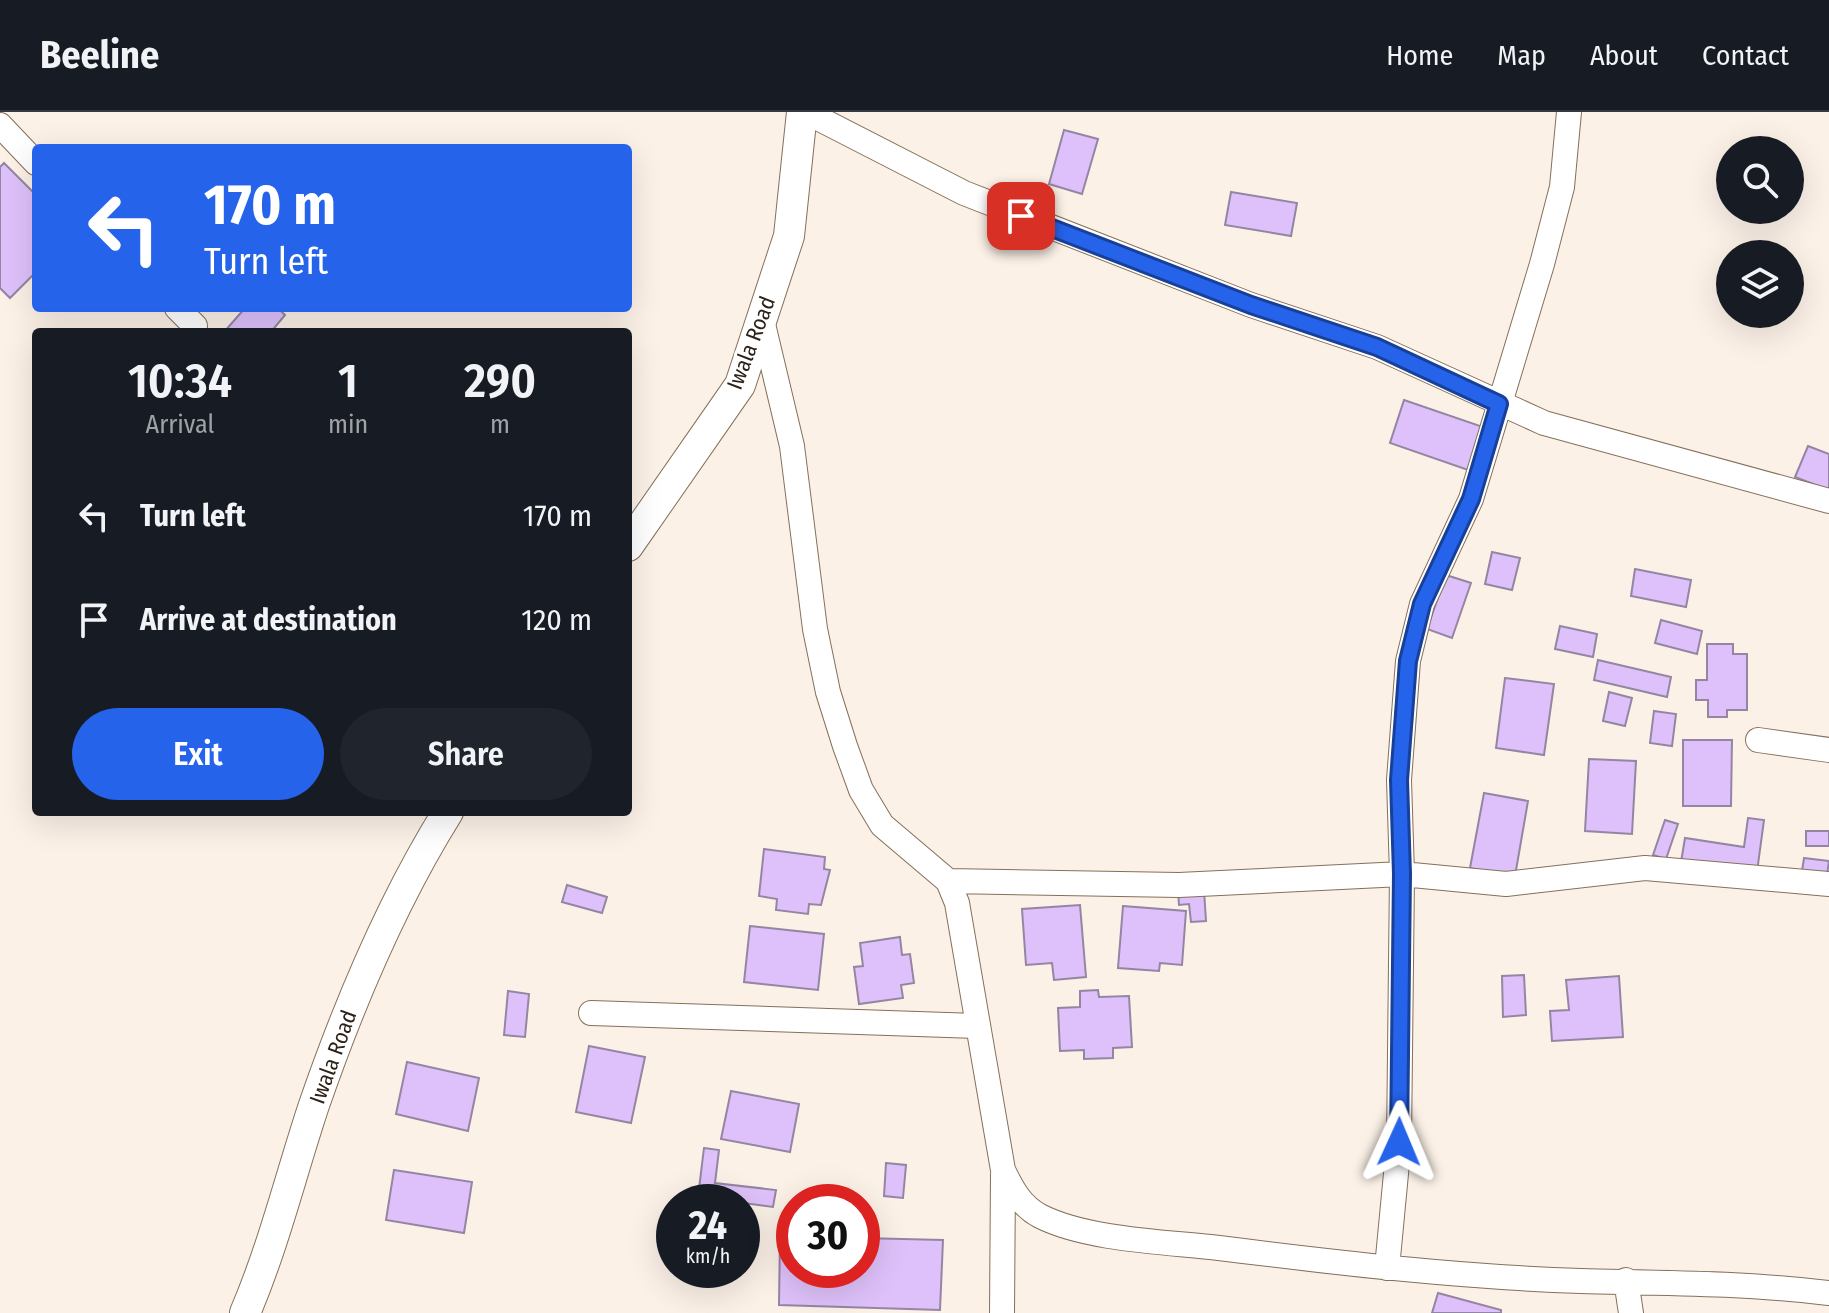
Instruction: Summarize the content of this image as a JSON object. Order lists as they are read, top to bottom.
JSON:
{
  "streets": {
    "street": ["Iwala Road"]
  },
  "page": {
    "header": "Beeline",
    "nav": [
      "Home",
      "Map",
      "About",
      "Contact"
    ],
    "turn": ["170 m", "Turn left"],
    "eta": [
      "10:34",
      "Arrival",
      "1",
      "min",
      "290",
      "m"
    ],
    "list": [
      {
        "name": "Turn left",
        "value": "170 m"
      },
      {
        "name": "Arrive at destination",
        "value": "120 m"
      }
    ],
    "buttons": ["Exit", "Share"],
    "speed": "24 km/h",
    "limit": "30"
  }
}
